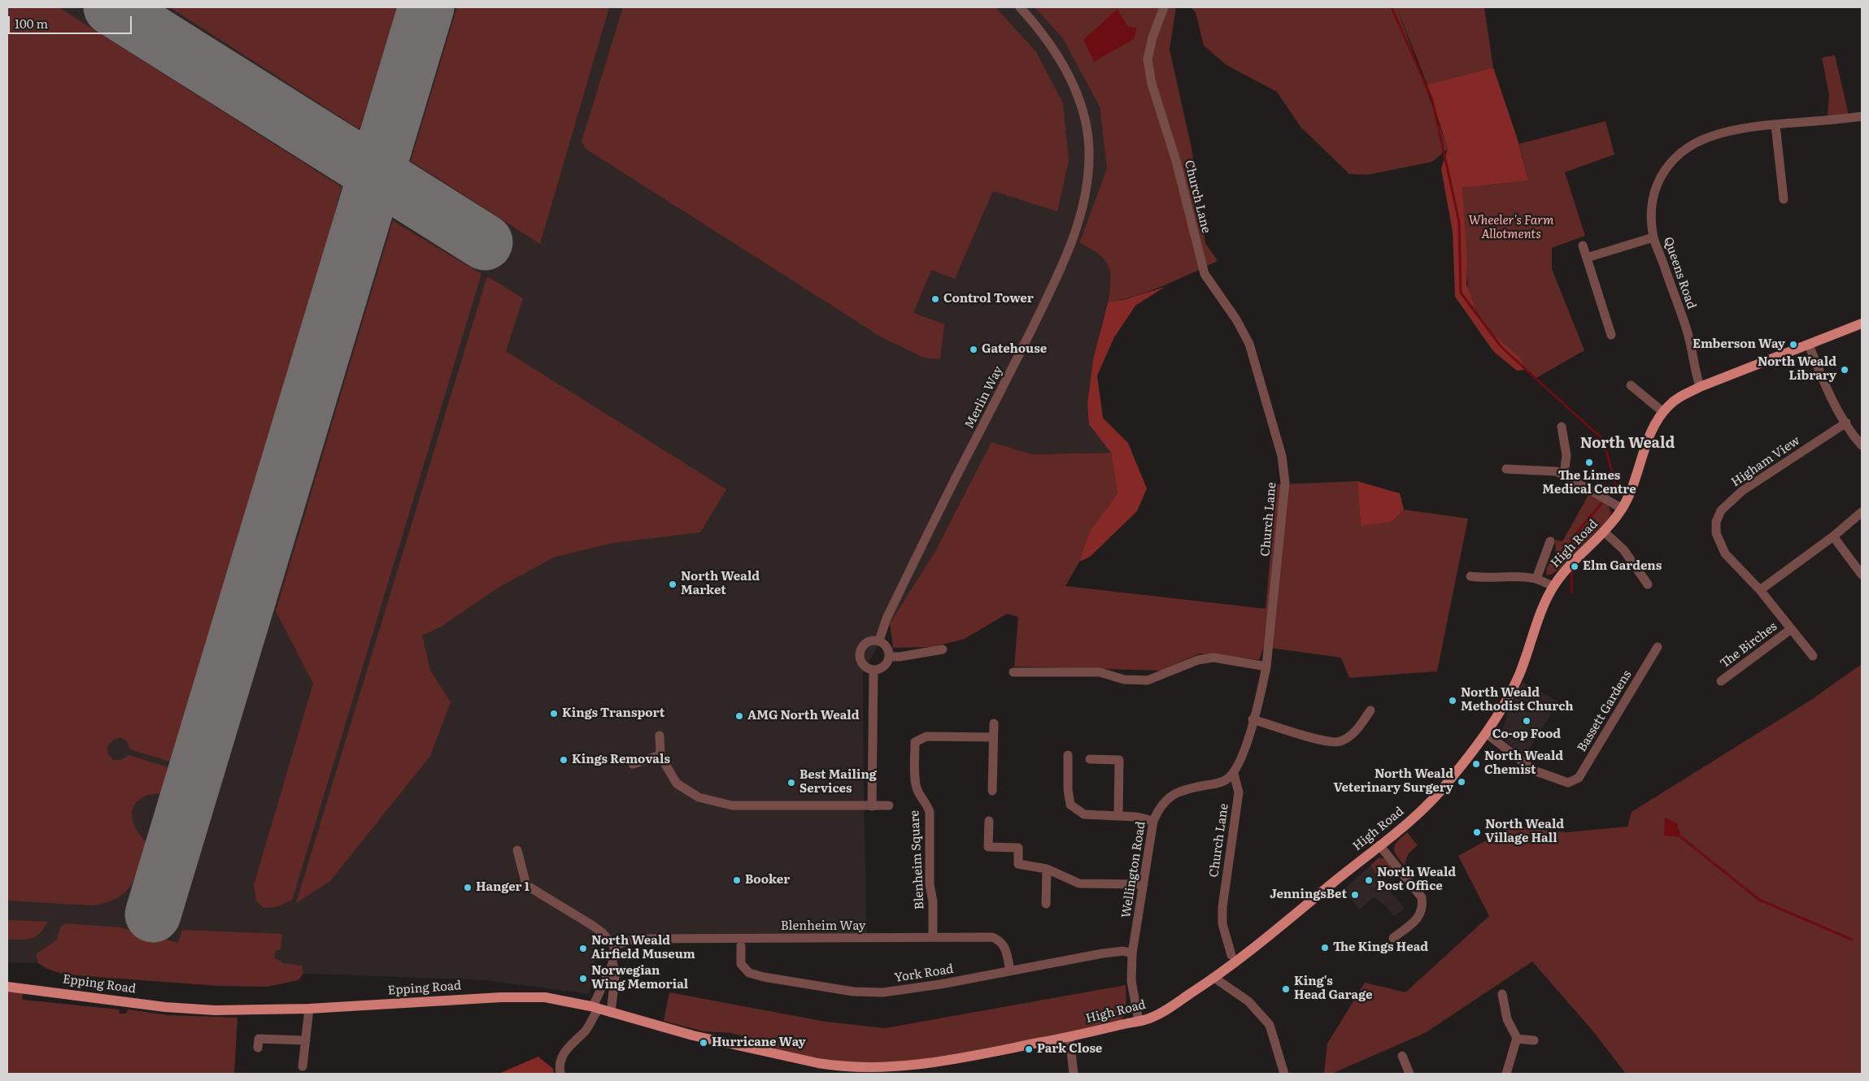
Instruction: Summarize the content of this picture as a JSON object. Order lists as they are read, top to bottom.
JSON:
{
  "streets": {
    "main road": ["High Road", "Epping Road"],
    "street": [
      "Church Lane",
      "Queens Road",
      "Merlin Way",
      "Higham View",
      "The Birches",
      "Bassett Gardens",
      "Blenheim Square",
      "Wellington Road",
      "Blenheim Way",
      "York Road"
    ]
  },
  "crossings": [
    ["Church Lane", "Wellington Road"],
    ["Queens Road", "High Road"],
    ["Higham View", "The Birches"],
    ["High Road", "Bassett Gardens"],
    ["High Road", "Wellington Road"],
    ["High Road", "Epping Road"],
    ["Blenheim Square", "Blenheim Way"],
    ["Wellington Road", "York Road"],
    ["Blenheim Way", "York Road"]
  ],
  "districts": ["North Weald"],
  "parks": ["Wheeler's Farm Allotments"],
  "places": [
    "Control Tower",
    "Emberson Way",
    "Gatehouse",
    "North Weald Library",
    "The Limes Medical Centre",
    "Elm Gardens",
    "North Weald Market",
    "North Weald Methodist Church",
    "Kings Transport",
    "AMG North Weald",
    "Co-op Food",
    "Kings Removals",
    "North Weald Chemist",
    "North Weald Veterinary Surgery",
    "Best Mailing Services",
    "North Weald Village Hall",
    "Booker",
    "North Weald Post Office",
    "Hanger 1",
    "JenningsBet",
    "The Kings Head",
    "North Weald Airfield Museum",
    "Norwegian Wing Memorial",
    "King's Head Garage",
    "Hurricane Way",
    "Park Close"
  ],
  "scale_bar": "100 m"
}
